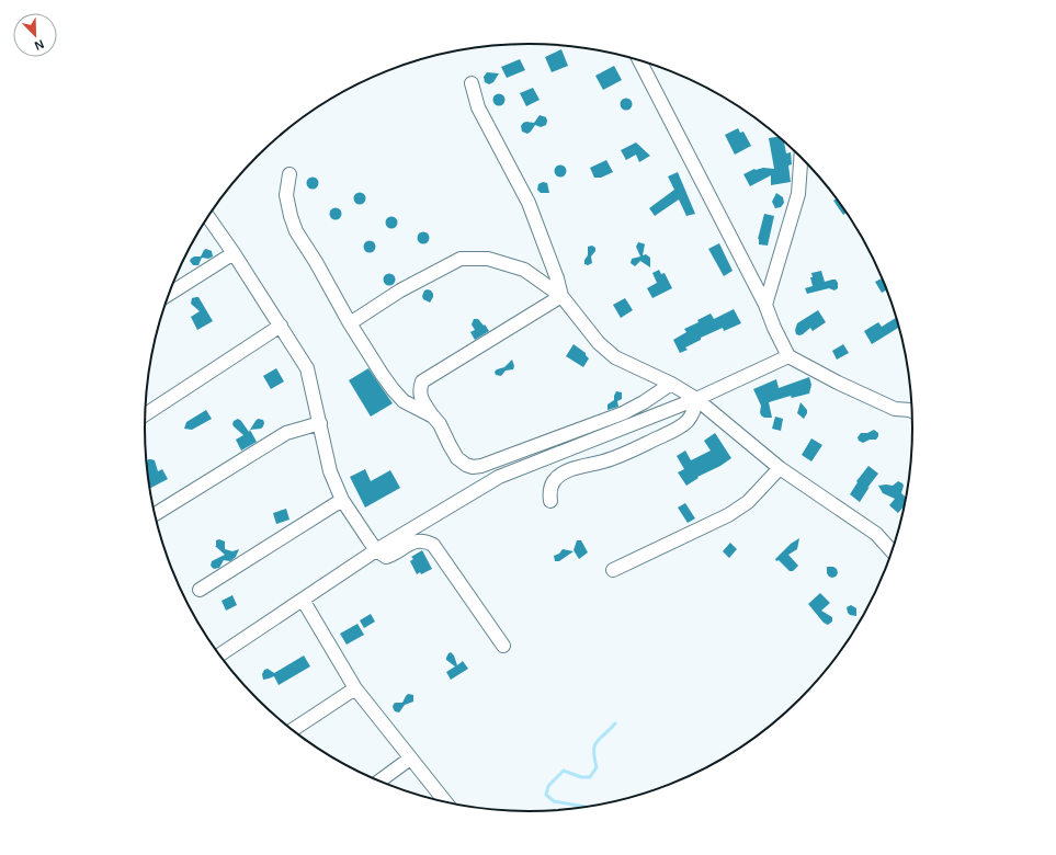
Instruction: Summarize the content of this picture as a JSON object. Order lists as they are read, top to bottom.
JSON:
{
  "north": "bottom right"
}
